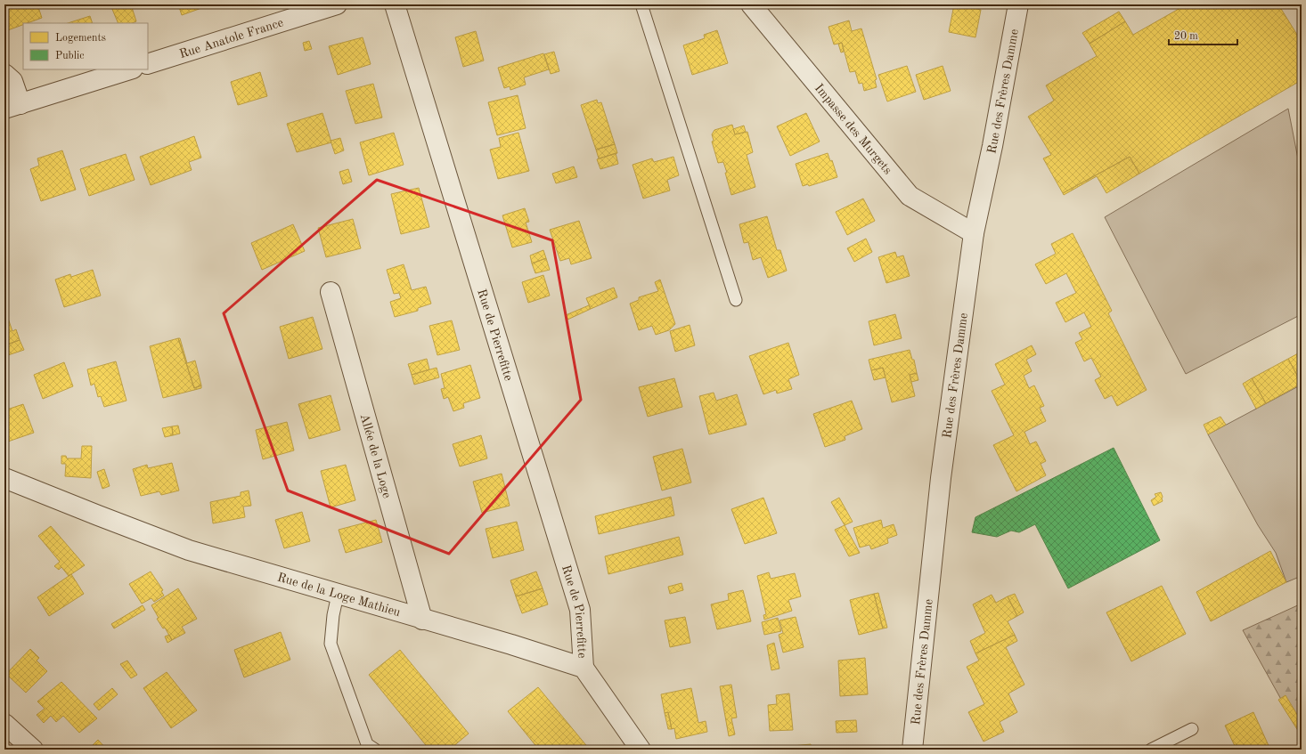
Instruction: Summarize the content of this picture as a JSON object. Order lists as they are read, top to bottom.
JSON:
{
  "streets": {
    "street": [
      "Rue Anatole France",
      "Rue des Frères Damme",
      "Impasse des Murgets",
      "Rue de Pierrefitte",
      "Allée de la Loge",
      "Rue de la Loge Mathieu"
    ]
  },
  "crossings": [
    ["Rue des Frères Damme", "Impasse des Murgets"],
    ["Rue de Pierrefitte", "Rue de la Loge Mathieu"],
    ["Allée de la Loge", "Rue de la Loge Mathieu"]
  ],
  "legend": ["Logements", "Public"],
  "scale_bar": "20 m"
}
